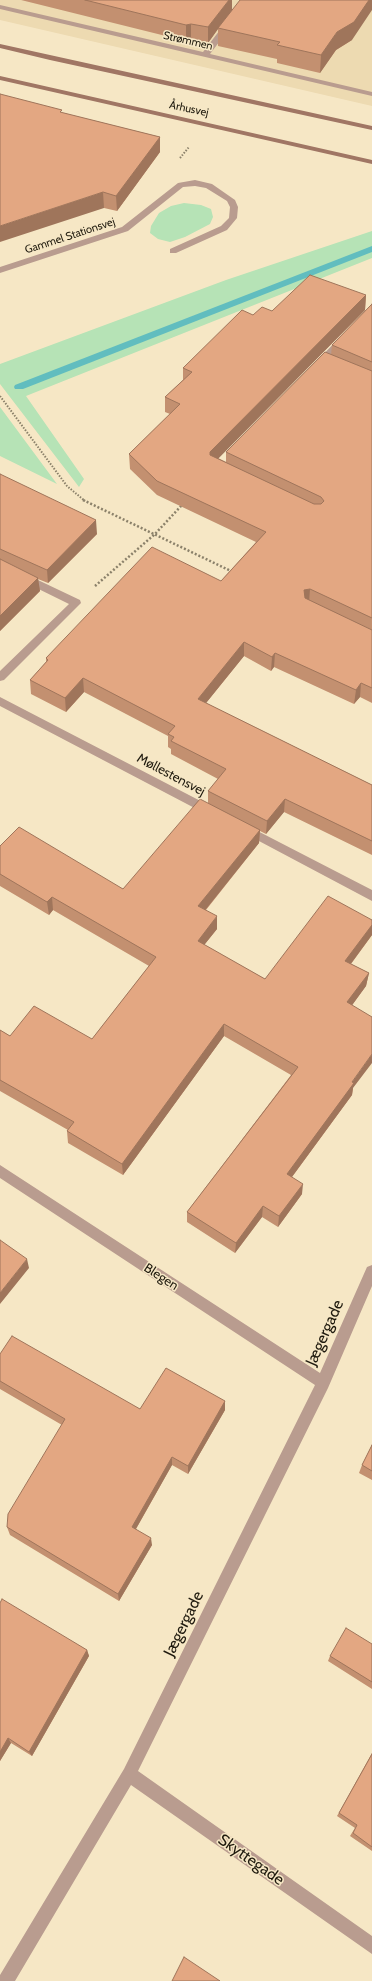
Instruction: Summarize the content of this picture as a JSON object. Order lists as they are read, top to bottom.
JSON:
{
  "streets": {
    "main road": ["Århusvej"],
    "street": [
      "Strømmen",
      "Gammel Stationsvej",
      "Møllestensvej",
      "Blegen",
      "Jægergade",
      "Skyttegade"
    ]
  },
  "crossings": [
    ["Blegen", "Jægergade"],
    ["Jægergade", "Skyttegade"]
  ]
}
